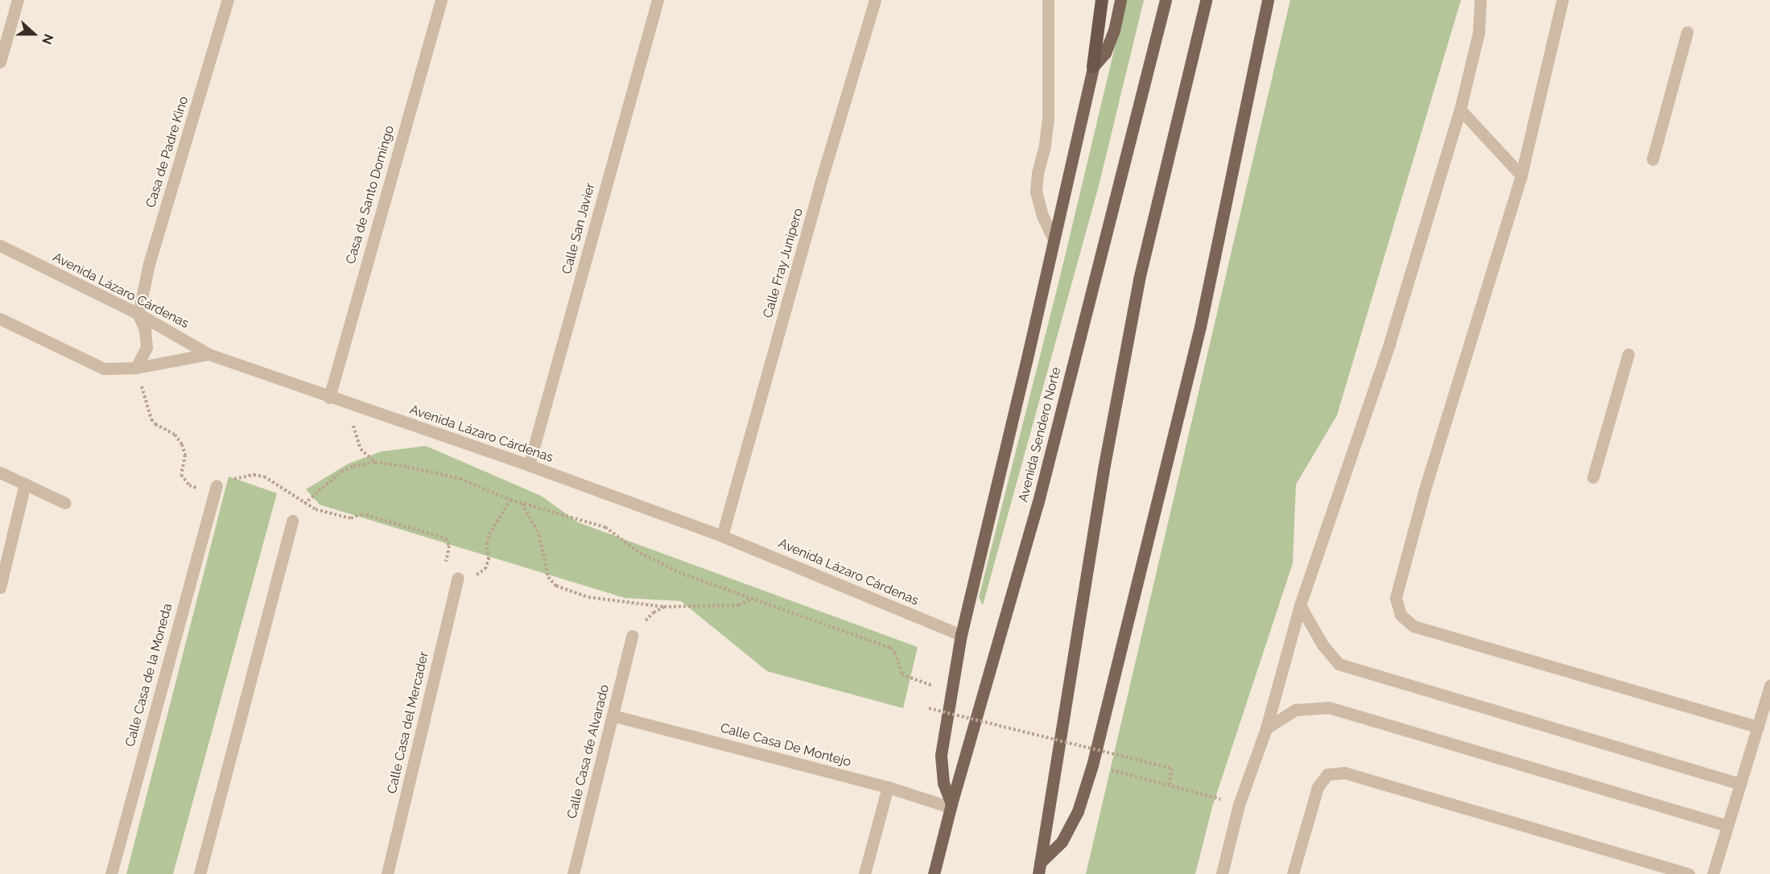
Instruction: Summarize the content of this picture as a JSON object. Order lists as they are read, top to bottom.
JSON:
{
  "streets": {
    "main road": ["Avenida Sendero Norte"],
    "street": [
      "Casa de Padre Kino",
      "Casa de Santo Domingo",
      "Calle San Javier",
      "Calle Fray Junípero",
      "Avenida Lázaro Cárdenas",
      "Calle Casa de la Moneda",
      "Calle Casa del Mercader",
      "Calle Casa De Montejo",
      "Calle Casa de Alvarado"
    ]
  },
  "crossings": [
    ["Casa de Padre Kino", "Avenida Lázaro Cárdenas"],
    ["Casa de Santo Domingo", "Avenida Lázaro Cárdenas"],
    ["Calle San Javier", "Avenida Lázaro Cárdenas"],
    ["Calle Fray Junípero", "Avenida Lázaro Cárdenas"],
    ["Avenida Sendero Norte", "Calle Casa De Montejo"],
    ["Calle Casa De Montejo", "Calle Casa de Alvarado"]
  ],
  "north": "right"
}
